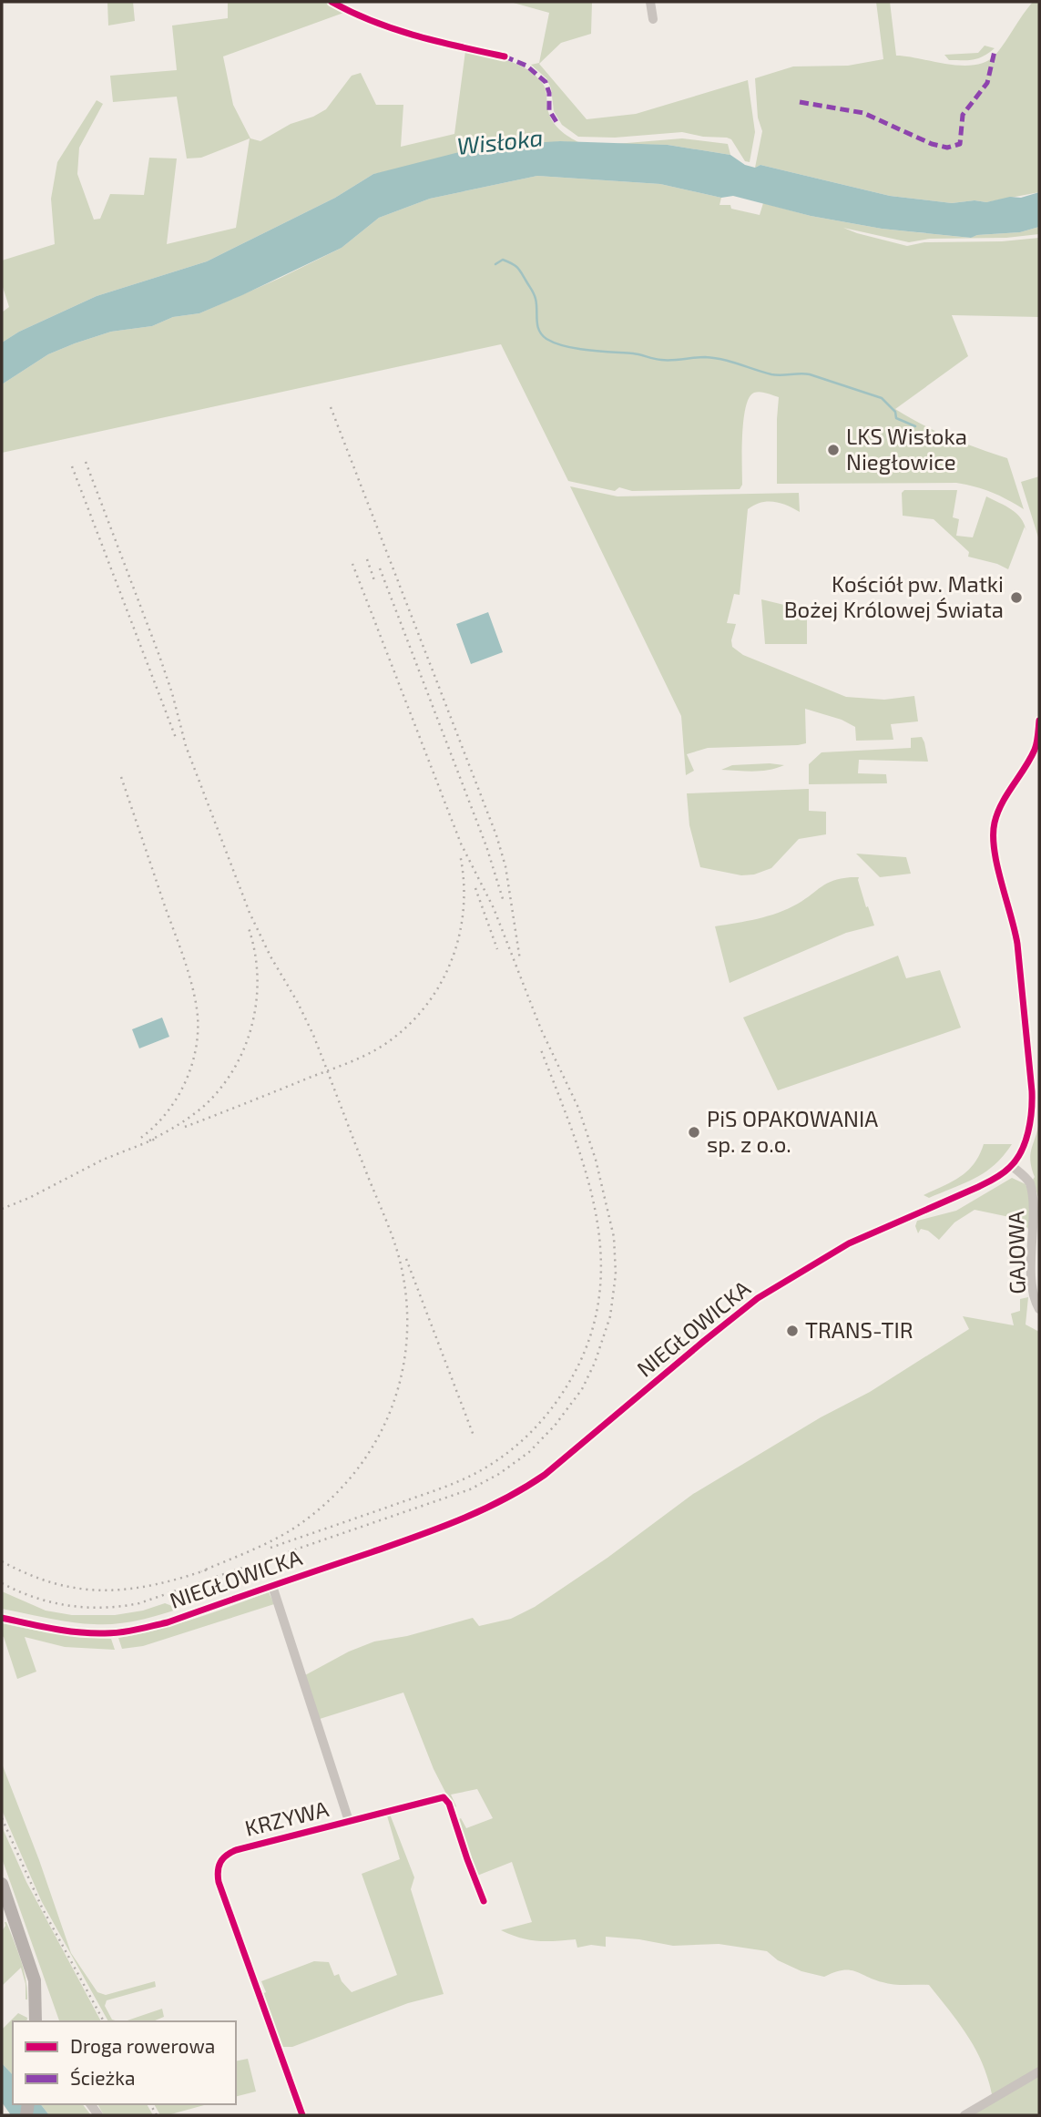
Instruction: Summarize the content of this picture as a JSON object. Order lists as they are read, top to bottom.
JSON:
{
  "streets": {
    "street": ["GAJOWA", "NIEGŁOWICKA", "KRZYWA"]
  },
  "crossings": [
    ["GAJOWA", "NIEGŁOWICKA"]
  ],
  "water": ["Wisłoka"],
  "places": [
    "LKS Wisłoka Niegłowice",
    "Kościół pw. Matki Bożej Królowej Świata",
    "PiS OPAKOWANIA sp. z o.o.",
    "TRANS-TIR"
  ],
  "legend": ["Droga rowerowa", "Ścieżka"]
}
